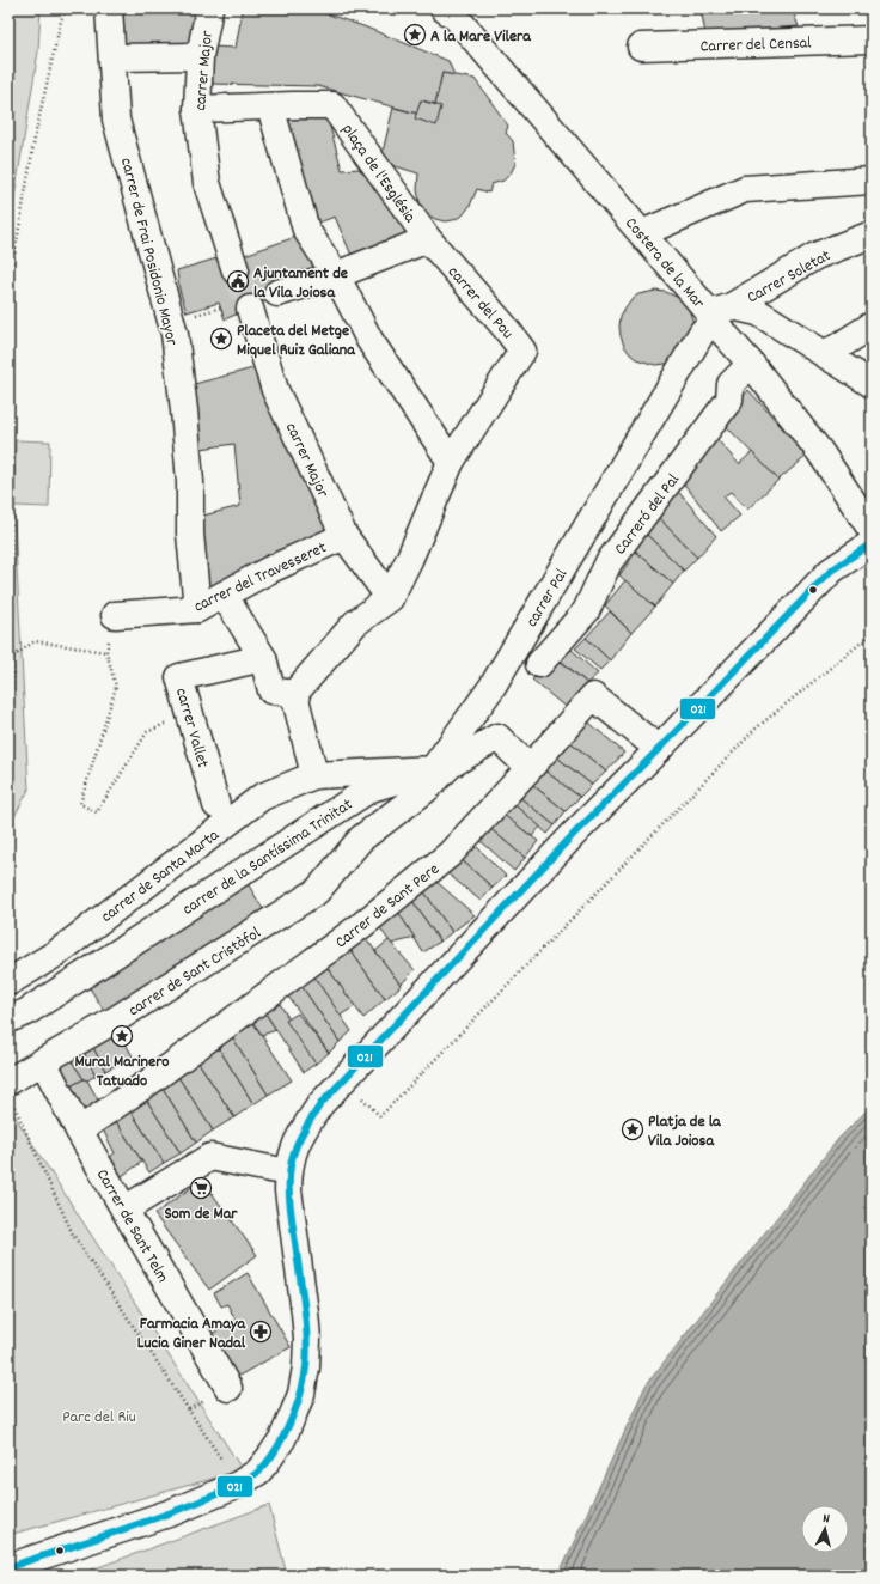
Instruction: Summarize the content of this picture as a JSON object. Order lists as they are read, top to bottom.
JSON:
{
  "streets": {
    "street": [
      "Carrer del Censal",
      "carrer Major",
      "plaça de l'Església",
      "carrer de Frai Posidonio Mayor",
      "Costera de la Mar",
      "Carrer Soletat",
      "carrer del Pou",
      "Carreró del Pal",
      "carrer del Travesseret",
      "carrer Pal",
      "carrer Vallet",
      "carrer de la Santíssima Trinitat",
      "carrer de Santa Marta",
      "Carrer de Sant Pere",
      "carrer de Sant Cristòfol",
      "Carrer de Sant Telm"
    ]
  },
  "crossings": [
    ["carrer Major", "carrer del Travesseret"],
    ["plaça de l'Església", "carrer del Pou"],
    ["carrer de Frai Posidonio Mayor", "carrer del Travesseret"],
    ["Costera de la Mar", "Carrer Soletat"],
    ["Costera de la Mar", "Carreró del Pal"],
    ["Costera de la Mar", "carrer Pal"],
    ["Carrer Soletat", "carrer Pal"],
    ["carrer Pal", "carrer de la Santíssima Trinitat"],
    ["carrer Pal", "carrer de Sant Cristòfol"],
    ["carrer de la Santíssima Trinitat", "Carrer de Sant Pere"],
    ["carrer de la Santíssima Trinitat", "carrer de Sant Cristòfol"],
    ["Carrer de Sant Pere", "Carrer de Sant Telm"],
    ["carrer de Sant Cristòfol", "Carrer de Sant Telm"]
  ],
  "parks": ["Parc del Riu"],
  "places": {
    "place": [
      "A la Mare Vilera",
      "Placeta del Metge Miquel Ruiz Galiana",
      "Mural Marinero Tatuado",
      "Platja de la Vila Joiosa"
    ],
    "public building": ["Ajuntament de la Vila Joiosa"],
    "supermarket": ["Som de Mar"],
    "pharmacy": ["Farmacia Amaya Lucia Giner Nadal"]
  },
  "lines": ["transit line 021"],
  "north": "top"
}
